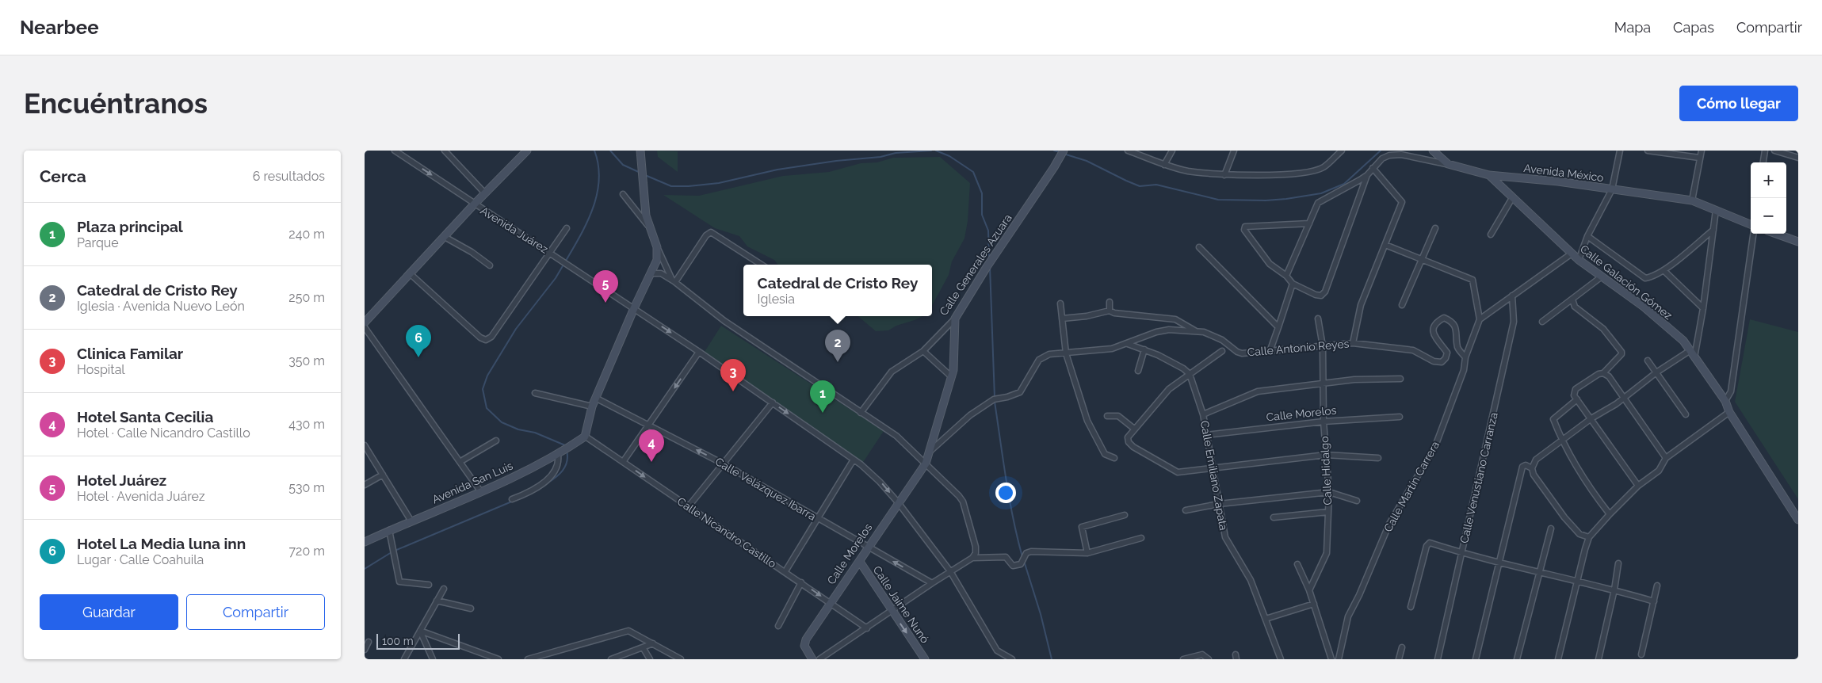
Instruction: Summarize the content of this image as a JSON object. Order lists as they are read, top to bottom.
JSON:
{
  "streets": {
    "street": [
      "Avenida México",
      "Avenida Juárez",
      "Calle Generales Azuara",
      "Calle Galación Gómez",
      "Calle Antonio Reyes",
      "Calle Morelos",
      "Calle Hidalgo",
      "Calle Emiliano Zapata",
      "Calle Venustiano Carranza",
      "Avenida San Luis",
      "Calle Martín Carrera",
      "Calle Velázquez Ibarra",
      "Calle Nicandro Castillo",
      "Calle Jaime Nunó"
    ]
  },
  "crossings": [
    ["Avenida México", "Calle Galación Gómez"],
    ["Avenida Juárez", "Calle Morelos"],
    ["Calle Generales Azuara", "Calle Morelos"],
    ["Calle Antonio Reyes", "Calle Morelos"],
    ["Calle Antonio Reyes", "Calle Hidalgo"],
    ["Calle Antonio Reyes", "Calle Martín Carrera"],
    ["Calle Morelos", "Calle Hidalgo"],
    ["Calle Morelos", "Calle Emiliano Zapata"],
    ["Calle Morelos", "Calle Velázquez Ibarra"],
    ["Calle Morelos", "Calle Nicandro Castillo"],
    ["Calle Morelos", "Calle Jaime Nunó"],
    ["Avenida San Luis", "Calle Nicandro Castillo"]
  ],
  "one_way": ["Calle Velázquez Ibarra", "Calle Jaime Nunó"],
  "scale_bar": "100 m",
  "page": {
    "header": "Nearbee",
    "nav": ["Mapa", "Capas", "Compartir"],
    "buttons": [
      "Cómo llegar",
      ["Guardar", "Compartir"]
    ],
    "title": "Encuéntranos",
    "heading": ["Cerca", "6 resultados"],
    "map_buttons": ["+", "−"],
    "list": [
      {
        "mark": "1",
        "name": "Plaza principal",
        "note": "Parque",
        "value": "240 m"
      },
      {
        "mark": "2",
        "name": "Catedral de Cristo Rey",
        "note": "Iglesia · Avenida Nuevo León",
        "value": "250 m"
      },
      {
        "mark": "3",
        "name": "Clinica Familar",
        "note": "Hospital",
        "value": "350 m"
      },
      {
        "mark": "4",
        "name": "Hotel Santa Cecilia",
        "note": "Hotel · Calle Nicandro Castillo",
        "value": "430 m"
      },
      {
        "mark": "5",
        "name": "Hotel Juárez",
        "note": "Hotel · Avenida Juárez",
        "value": "530 m"
      },
      {
        "mark": "6",
        "name": "Hotel La Media luna inn",
        "note": "Lugar · Calle Coahuila",
        "value": "720 m"
      }
    ],
    "popup": ["Catedral de Cristo Rey", "Iglesia"],
    "pins": [
      "5",
      "6",
      "2",
      "3",
      "1",
      "4"
    ],
    "scale": "100 m"
  }
}
